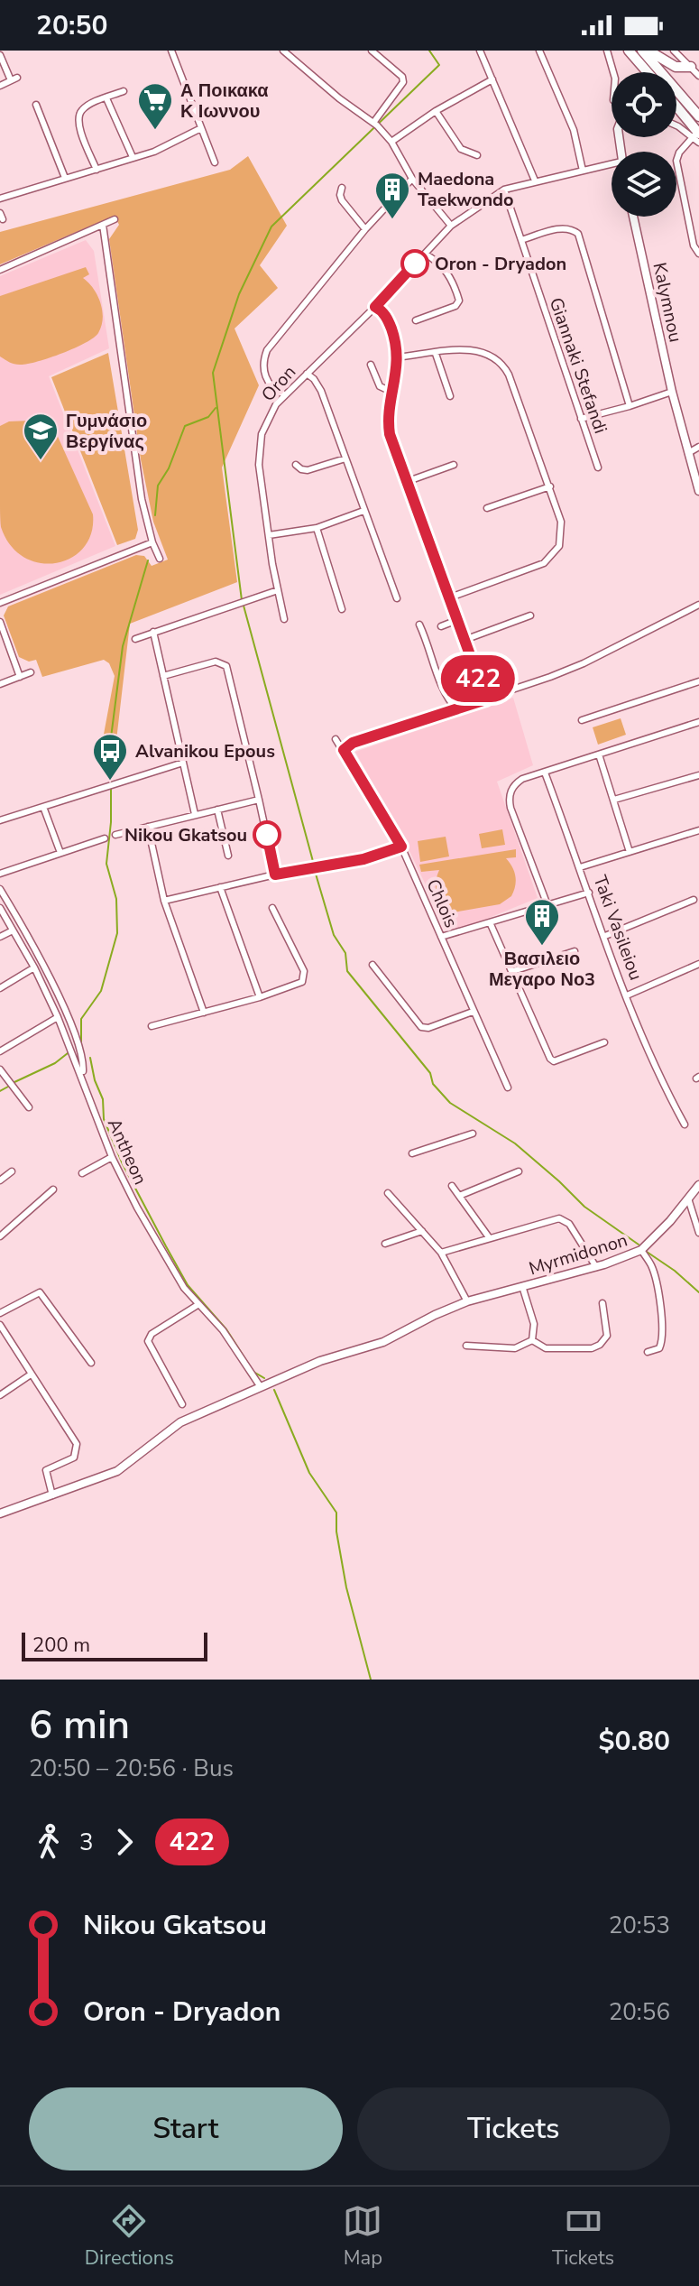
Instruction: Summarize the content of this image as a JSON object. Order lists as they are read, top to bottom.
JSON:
{
  "streets": {
    "street": [
      "Kalymnou",
      "Giannaki Stefandi",
      "Oron",
      "Chlois",
      "Taki Vasileiou",
      "Antheon",
      "Myrmidonon"
    ]
  },
  "crossings": [
    ["Giannaki Stefandi", "Oron"],
    ["Antheon", "Myrmidonon"]
  ],
  "places": {
    "supermarket": ["Α Ποικακα Κ Ιωννου"],
    "building": ["Maedona Taekwondo", "Βασιλειο Μεγαρο Νο3"],
    "other": ["Oron - Dryadon", "Nikou Gkatsou"],
    "school or university": ["Γυμνάσιο Βεργίνας"],
    "bus stop": ["Alvanikou Epous"]
  },
  "lines": ["bus line 422"],
  "scale_bar": "200 m",
  "page": {
    "status": "20:50",
    "on_map": "422",
    "scale": "200 m",
    "heading": ["6 min", "20:50 – 20:56 · Bus", "$0.80"],
    "legs": ["3", "422"],
    "list": [
      {
        "name": "Nikou Gkatsou",
        "value": "20:53"
      },
      {
        "name": "Oron - Dryadon",
        "value": "20:56"
      }
    ],
    "buttons": ["Start", "Tickets"],
    "tabs": ["Directions", "Map", "Tickets"]
  }
}
